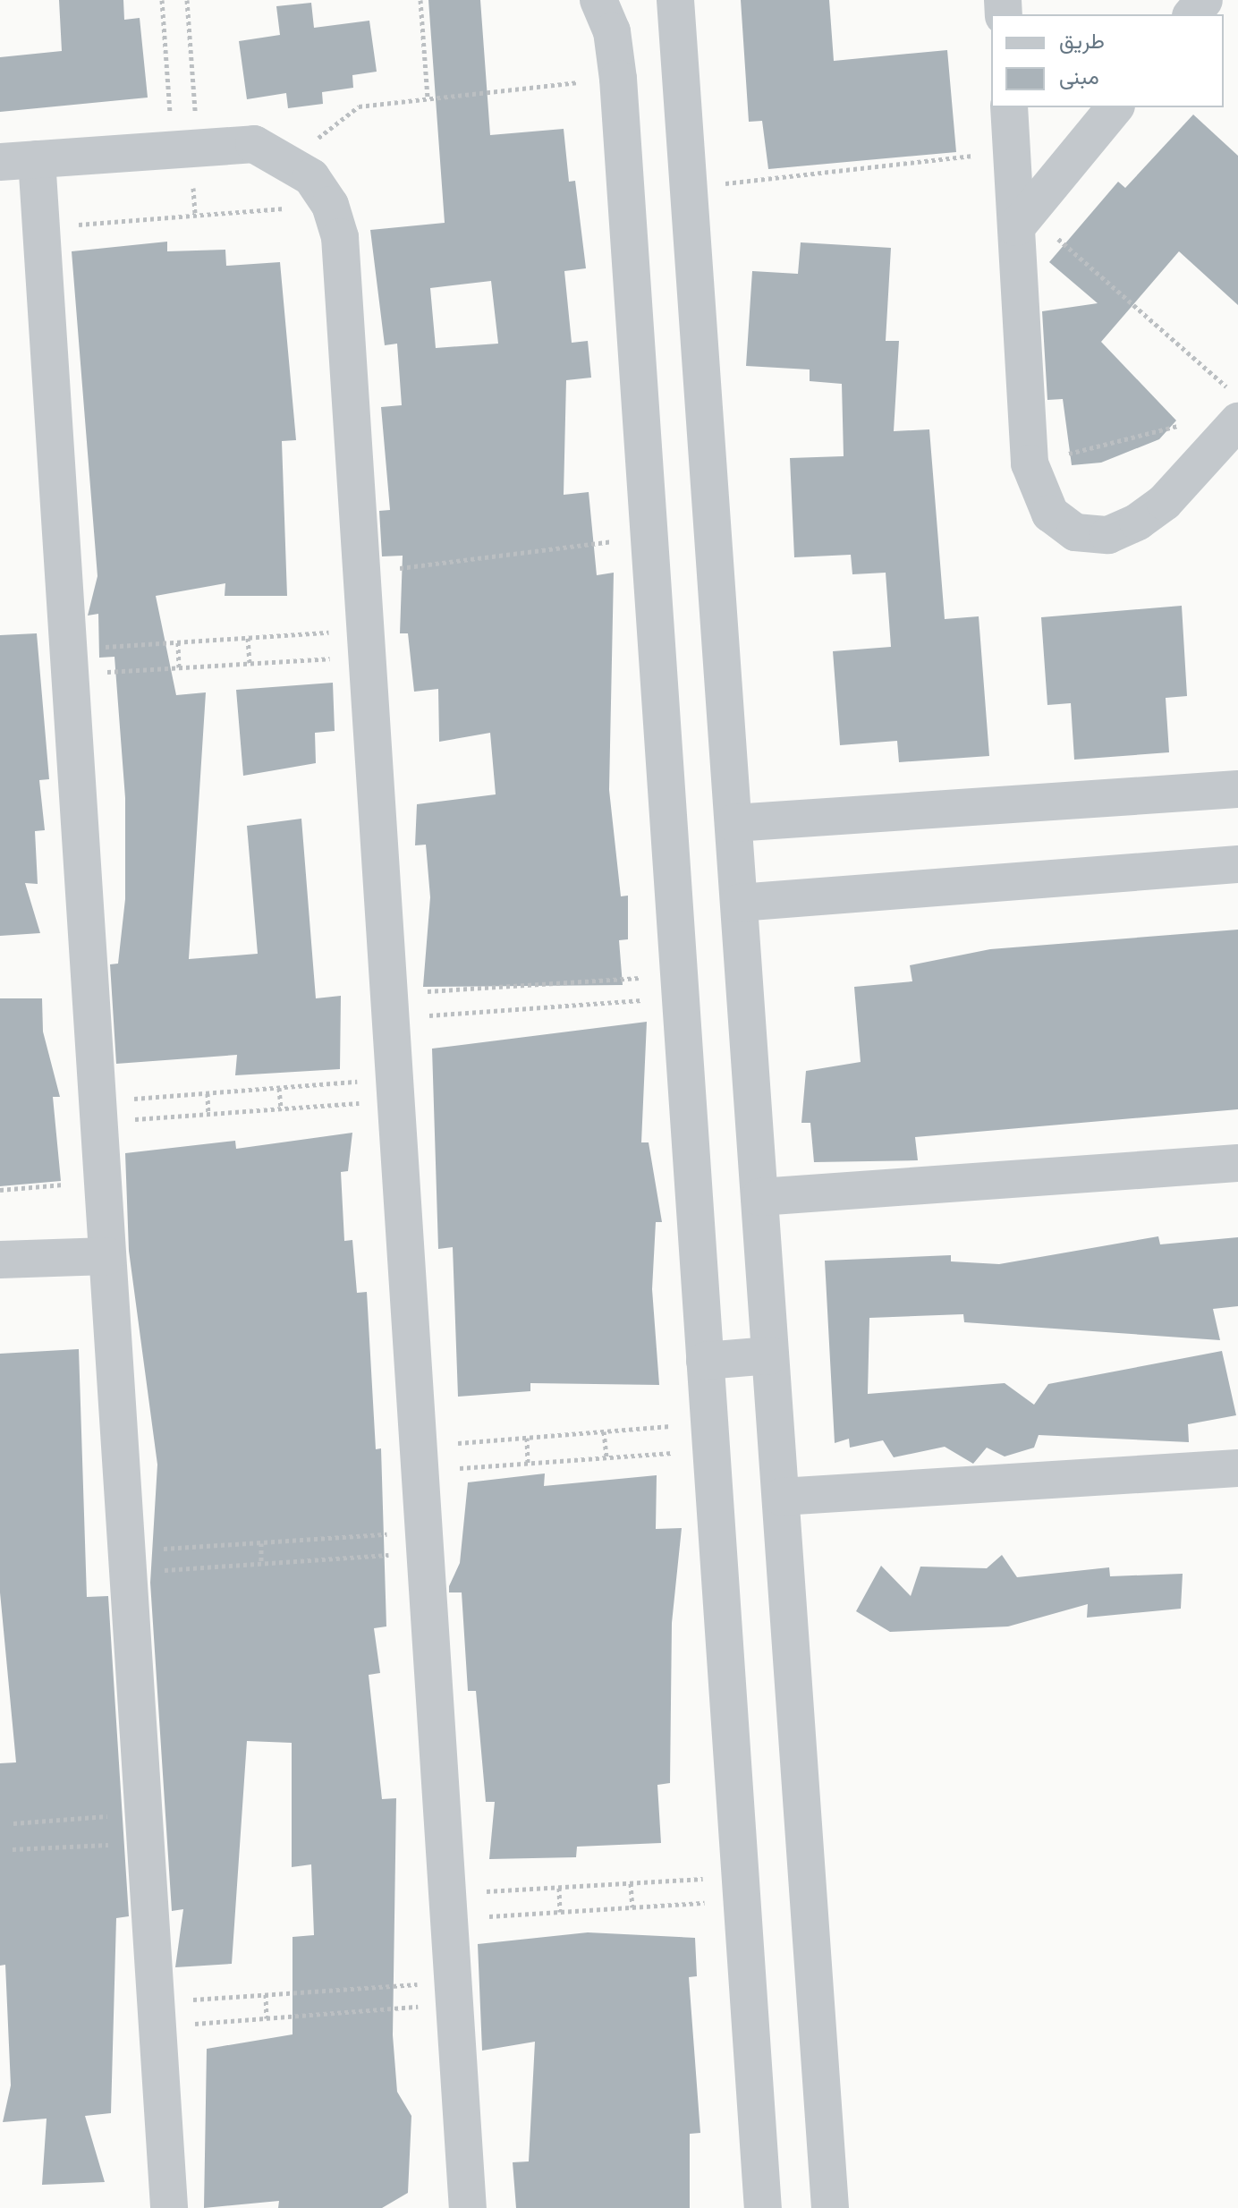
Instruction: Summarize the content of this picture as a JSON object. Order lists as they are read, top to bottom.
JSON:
{
  "legend": ["طريق", "مبنى"]
}
